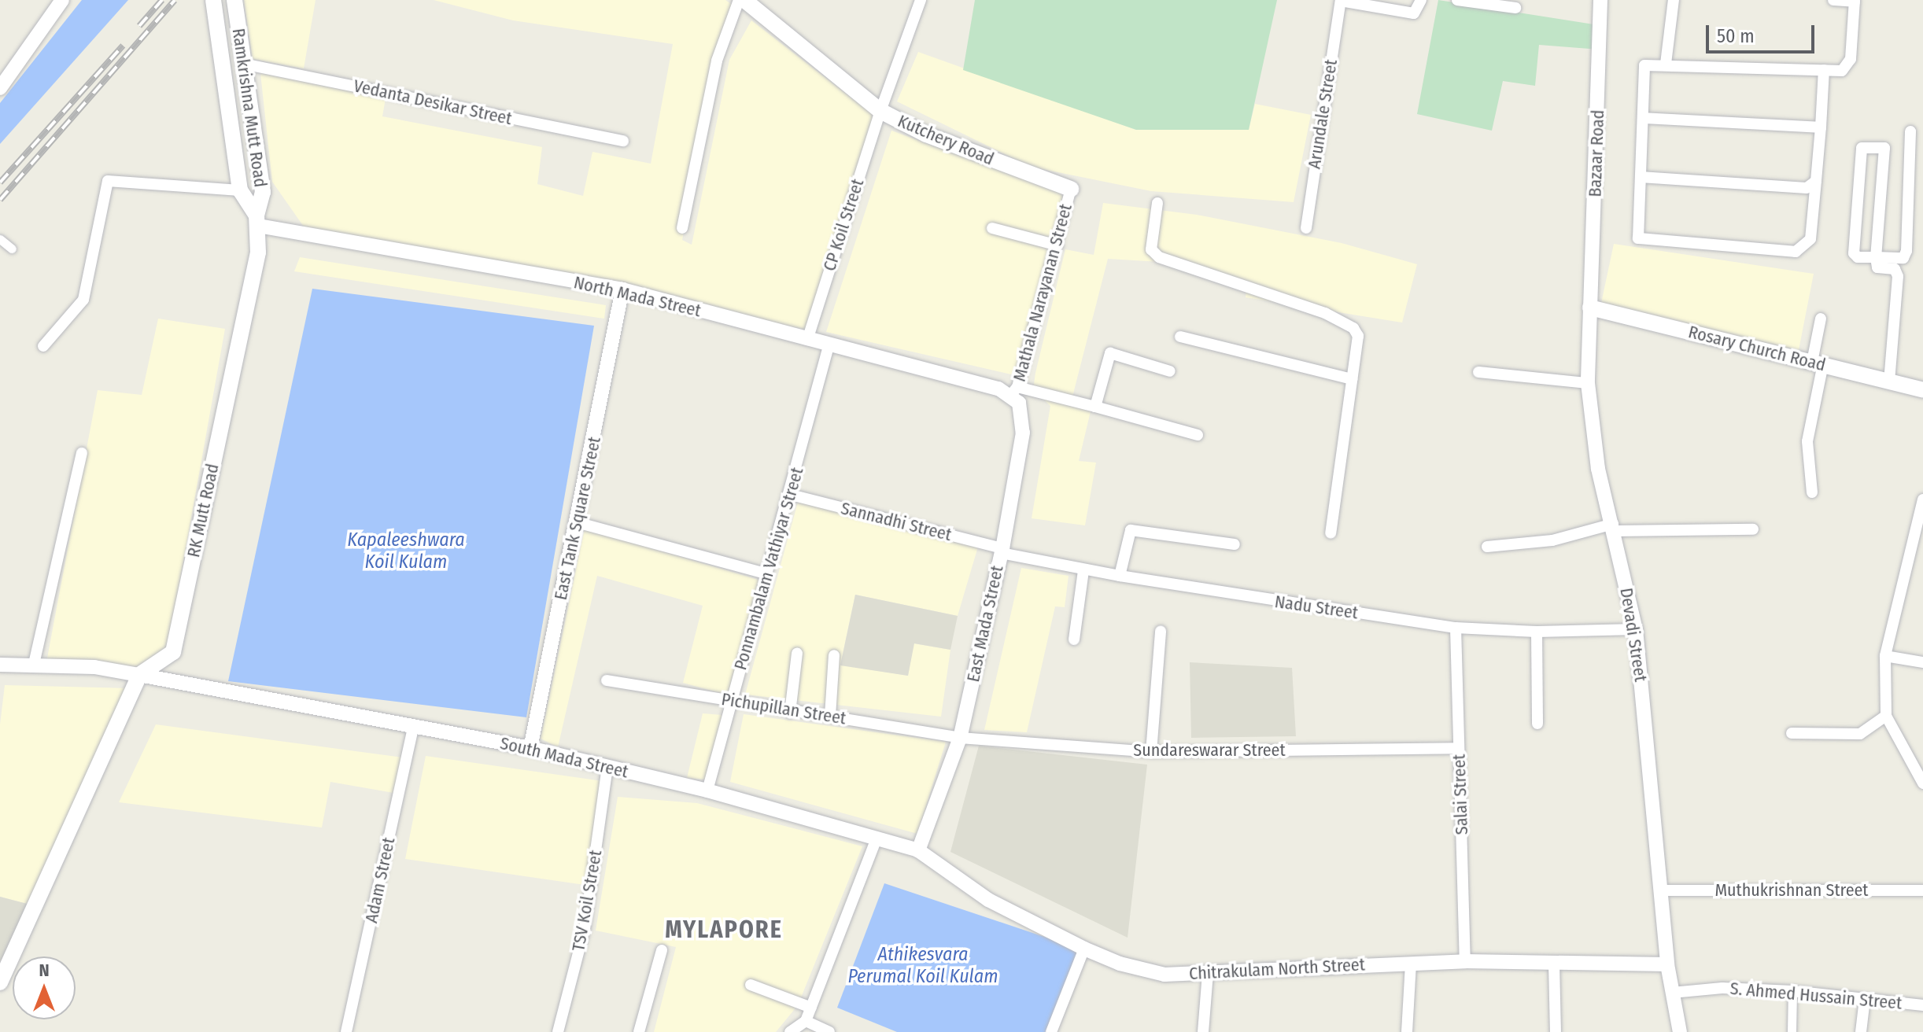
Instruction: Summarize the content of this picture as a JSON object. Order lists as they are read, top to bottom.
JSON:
{
  "streets": {
    "main road": [
      "Ramkrishna Mutt Road",
      "Kutchery Road",
      "Rosary Church Road",
      "RK Mutt Road"
    ],
    "street": [
      "Vedanta Desikar Street",
      "Arundale Street",
      "Bazaar Road",
      "CP Koil Street",
      "Mathala Narayanan Street",
      "North Mada Street",
      "East Tank Square Street",
      "Sannadhi Street",
      "Ponnambalam Vathiyar Street",
      "Nadu Street",
      "East Mada Street",
      "Devadi Street",
      "Pichupillan Street",
      "Sundareswarar Street",
      "South Mada Street",
      "Salai Street",
      "Adam Street",
      "Muthukrishnan Street",
      "TSV Koil Street",
      "Chitrakulam North Street",
      "S. Ahmed Hussain Street"
    ]
  },
  "crossings": [
    ["Vedanta Desikar Street", "Ramkrishna Mutt Road"],
    ["Ramkrishna Mutt Road", "North Mada Street"],
    ["Ramkrishna Mutt Road", "RK Mutt Road"],
    ["Kutchery Road", "CP Koil Street"],
    ["Kutchery Road", "Mathala Narayanan Street"],
    ["Bazaar Road", "Rosary Church Road"],
    ["Bazaar Road", "Devadi Street"],
    ["CP Koil Street", "North Mada Street"],
    ["Mathala Narayanan Street", "North Mada Street"],
    ["Mathala Narayanan Street", "East Mada Street"],
    ["North Mada Street", "RK Mutt Road"],
    ["North Mada Street", "East Tank Square Street"],
    ["North Mada Street", "Ponnambalam Vathiyar Street"],
    ["North Mada Street", "East Mada Street"],
    ["Rosary Church Road", "Devadi Street"],
    ["RK Mutt Road", "South Mada Street"],
    ["East Tank Square Street", "South Mada Street"],
    ["Sannadhi Street", "Ponnambalam Vathiyar Street"],
    ["Sannadhi Street", "Nadu Street"],
    ["Sannadhi Street", "East Mada Street"],
    ["Ponnambalam Vathiyar Street", "Pichupillan Street"],
    ["Ponnambalam Vathiyar Street", "South Mada Street"],
    ["Nadu Street", "East Mada Street"],
    ["Nadu Street", "Devadi Street"],
    ["Nadu Street", "Salai Street"],
    ["East Mada Street", "Pichupillan Street"],
    ["East Mada Street", "Sundareswarar Street"],
    ["East Mada Street", "South Mada Street"],
    ["East Mada Street", "Chitrakulam North Street"],
    ["Devadi Street", "Muthukrishnan Street"],
    ["Devadi Street", "Chitrakulam North Street"],
    ["Devadi Street", "S. Ahmed Hussain Street"],
    ["Pichupillan Street", "Sundareswarar Street"],
    ["Sundareswarar Street", "Salai Street"],
    ["South Mada Street", "Adam Street"],
    ["South Mada Street", "TSV Koil Street"],
    ["South Mada Street", "Chitrakulam North Street"],
    ["Salai Street", "Chitrakulam North Street"]
  ],
  "districts": ["MYLAPORE"],
  "water": ["Kapaleeshwara Koil Kulam", "Athikesvara Perumal Koil Kulam"],
  "scale_bar": "50 m",
  "north": "top"
}
